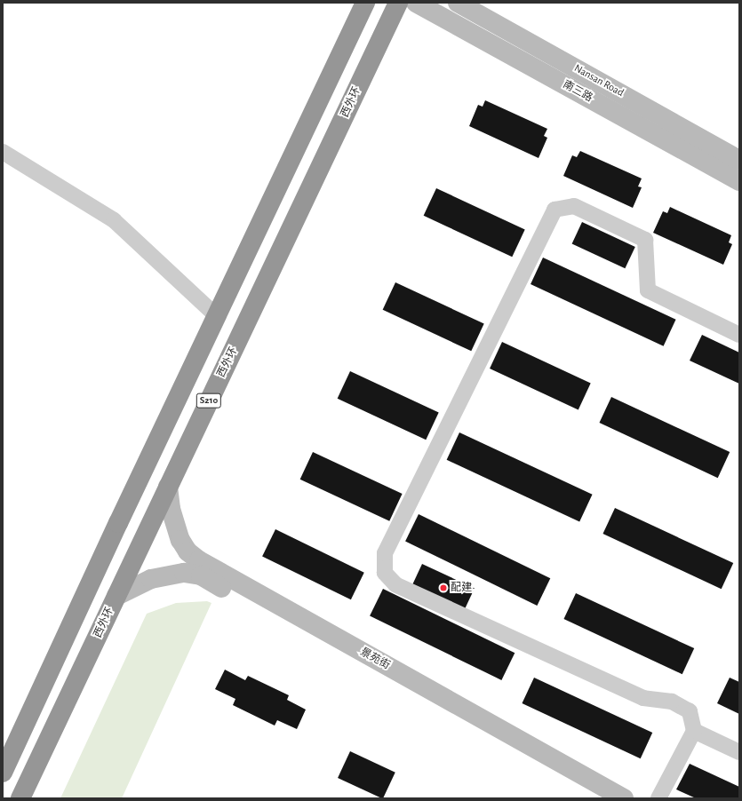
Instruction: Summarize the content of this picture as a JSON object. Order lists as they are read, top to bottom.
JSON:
{
  "streets": {
    "highway": ["西外环", "S210"],
    "street": ["Nansan Road", "南三路", "景苑街"]
  },
  "crossings": [
    ["西外环", "景苑街"]
  ],
  "places": ["配建"]
}
